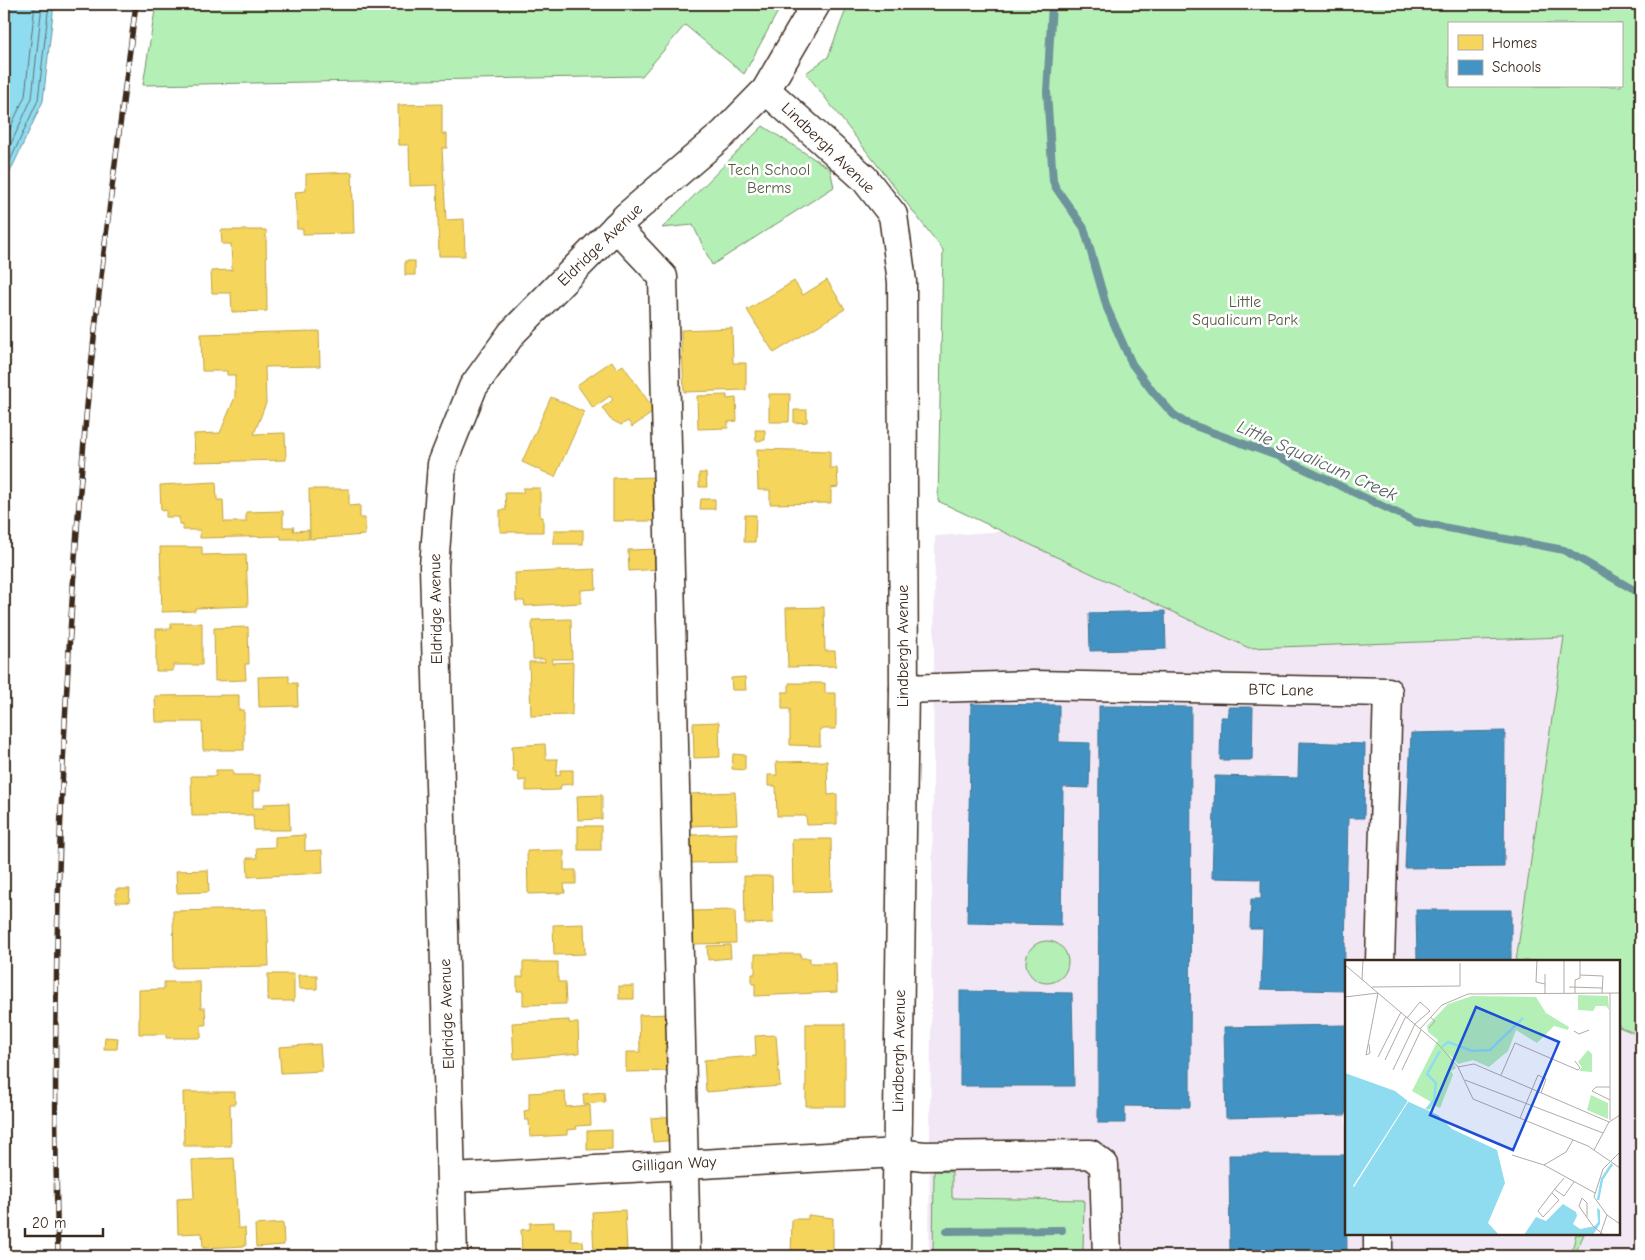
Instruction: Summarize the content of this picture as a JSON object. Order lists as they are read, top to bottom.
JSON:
{
  "streets": {
    "street": [
      "Lindbergh Avenue",
      "Eldridge Avenue",
      "BTC Lane",
      "Gilligan Way"
    ]
  },
  "crossings": [
    ["Lindbergh Avenue", "Eldridge Avenue"],
    ["Lindbergh Avenue", "BTC Lane"],
    ["Lindbergh Avenue", "Gilligan Way"],
    ["Eldridge Avenue", "Gilligan Way"]
  ],
  "water": ["Little Squalicum Creek"],
  "parks": ["Tech School Berms", "Little Squalicum Park"],
  "legend": ["Homes", "Schools"],
  "scale_bar": "20 m"
}
